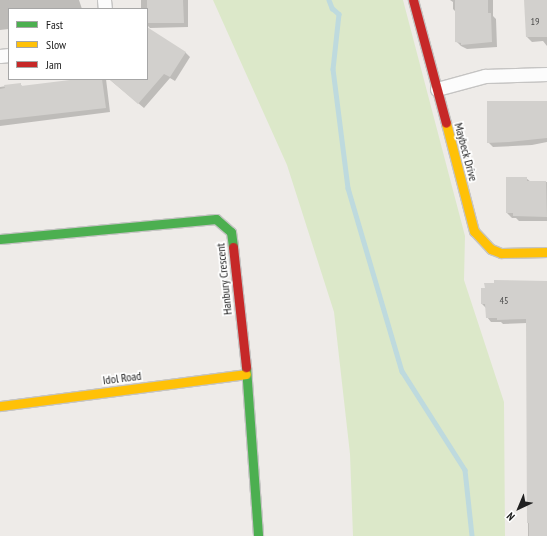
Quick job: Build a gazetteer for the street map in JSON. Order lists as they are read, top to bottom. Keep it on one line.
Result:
{"streets":{"street":["Maybeck Drive","Hanbury Crescent","Idol Road"]},"crossings":[["Hanbury Crescent","Idol Road"]],"house_numbers":["19","45"],"legend":["Fast","Slow","Jam"],"north":"bottom left"}
